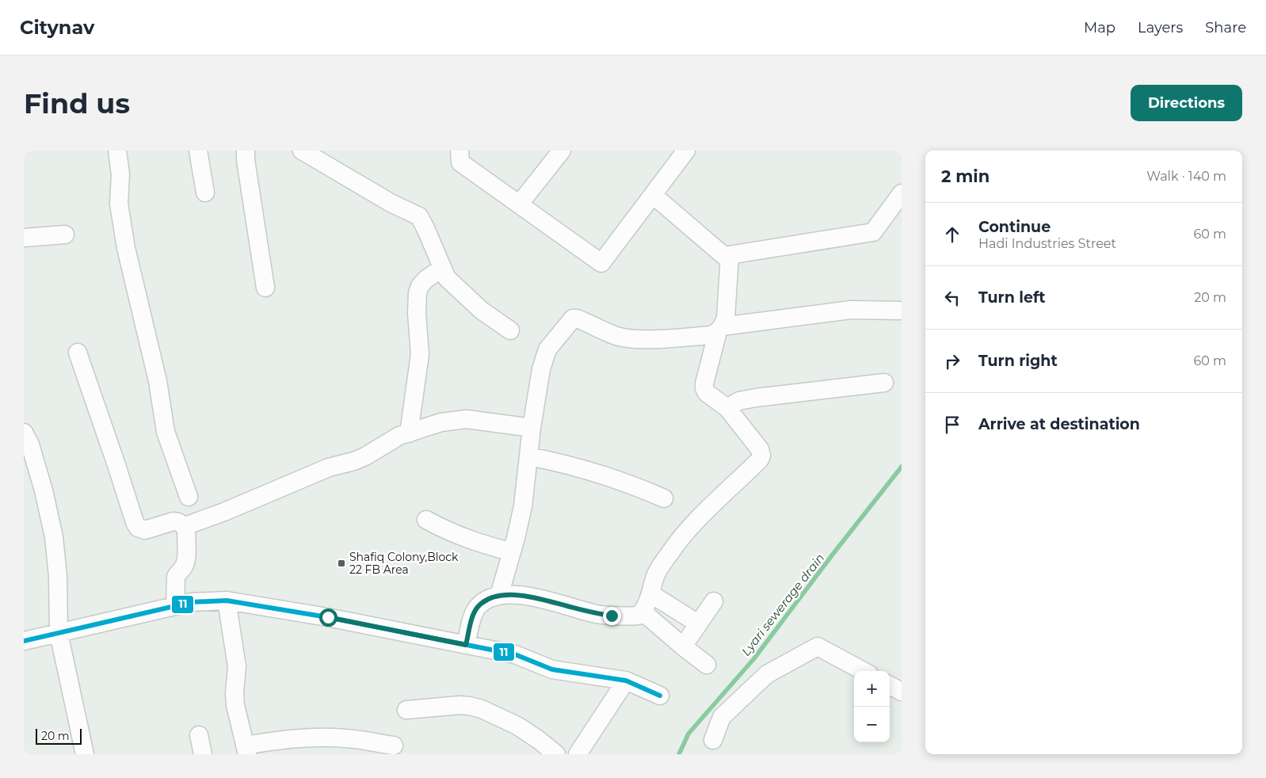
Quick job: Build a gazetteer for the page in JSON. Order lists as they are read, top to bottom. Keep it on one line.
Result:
{"water":["Lyari sewerage drain"],"places":{"transit":["Shafiq Colony,Block 22 FB Area"]},"lines":["transit line 11"],"scale_bar":"20 m","page":{"header":"Citynav","nav":["Map","Layers","Share"],"buttons":"Directions","title":"Find us","heading":["2 min","Walk · 140 m"],"list":[["Continue","Hadi Industries Street","60 m"],["Turn left","20 m"],["Turn right","60 m"],"Arrive at destination"],"map_buttons":["+","−"],"scale":"20 m"}}
